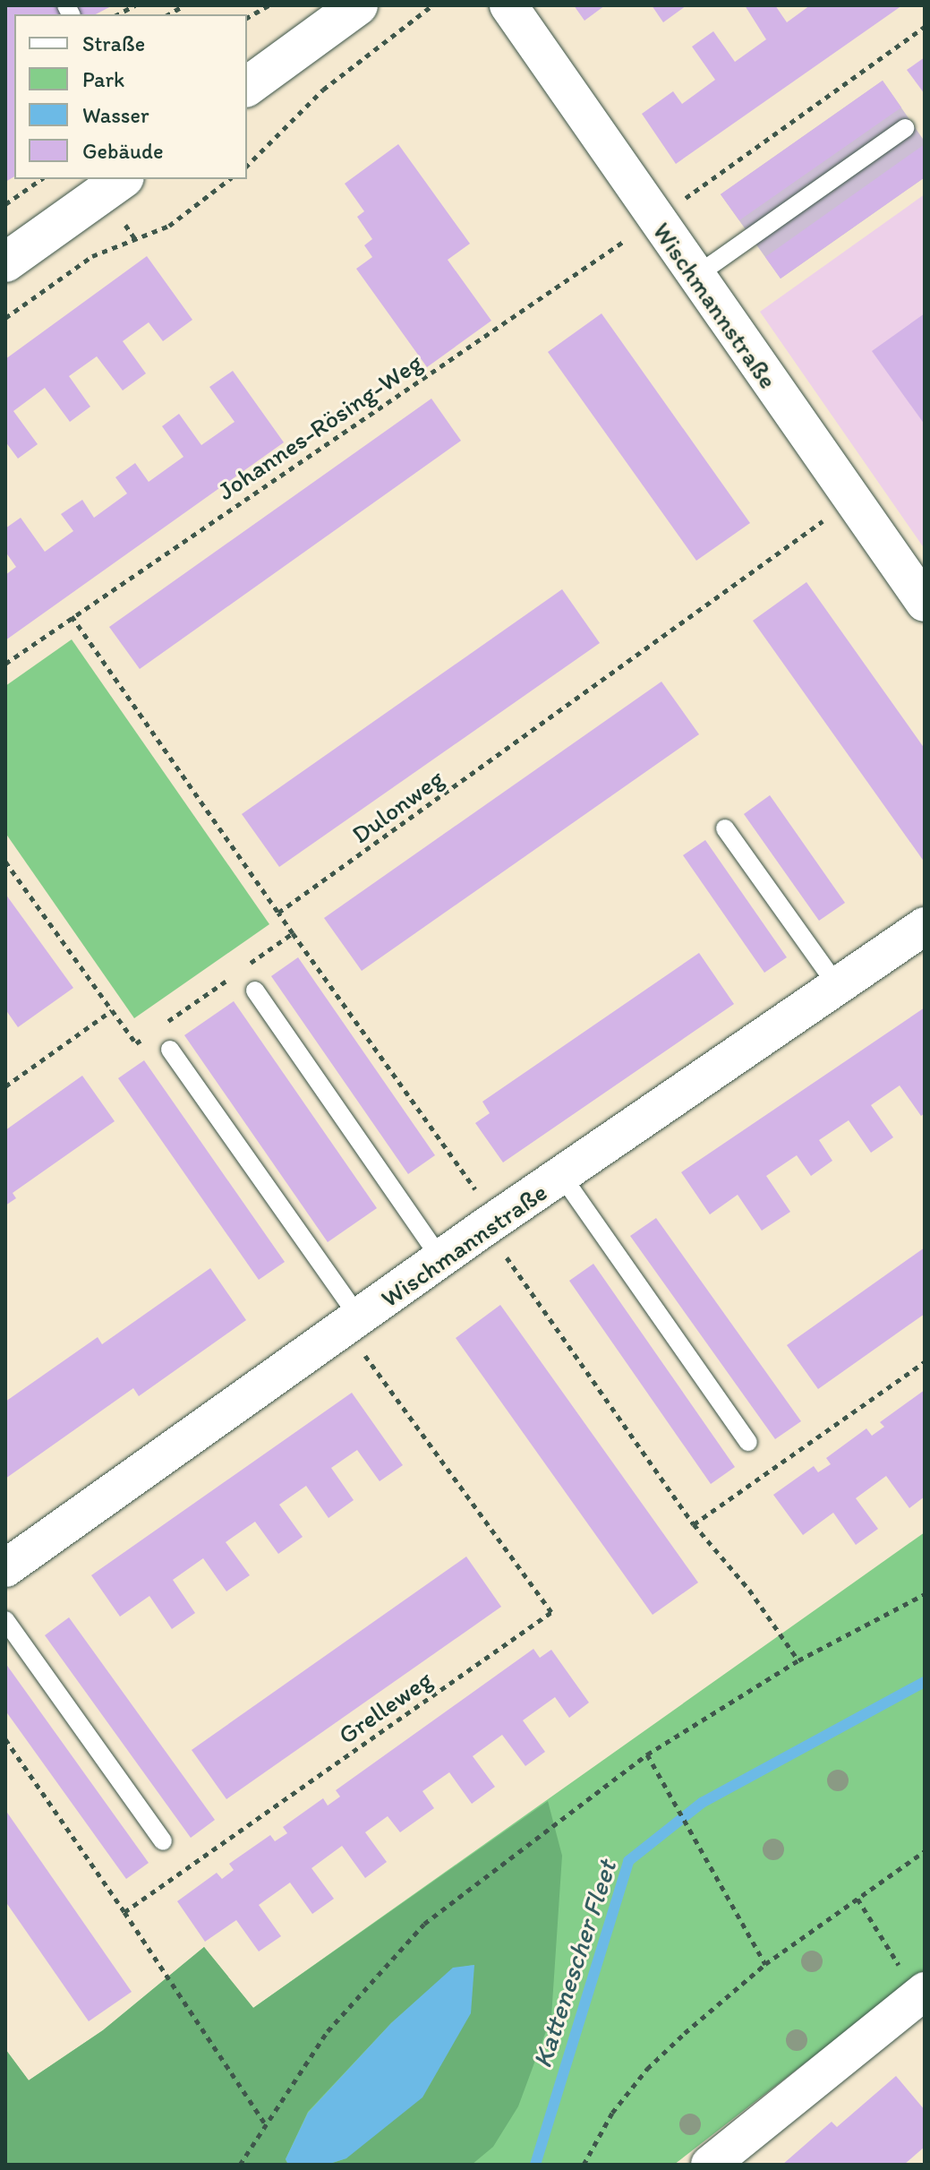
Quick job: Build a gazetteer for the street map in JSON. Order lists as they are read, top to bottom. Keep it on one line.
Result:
{"streets":{"street":["Wischmannstraße"],"path":["Johannes-Rösing-Weg","Dulonweg","Grelleweg"]},"crossings":[["Wischmannstraße","Johannes-Rösing-Weg"],["Wischmannstraße","Dulonweg"],["Wischmannstraße","Grelleweg"]],"water":["Kattenescher Fleet"],"legend":["Straße","Park","Wasser","Gebäude"]}
